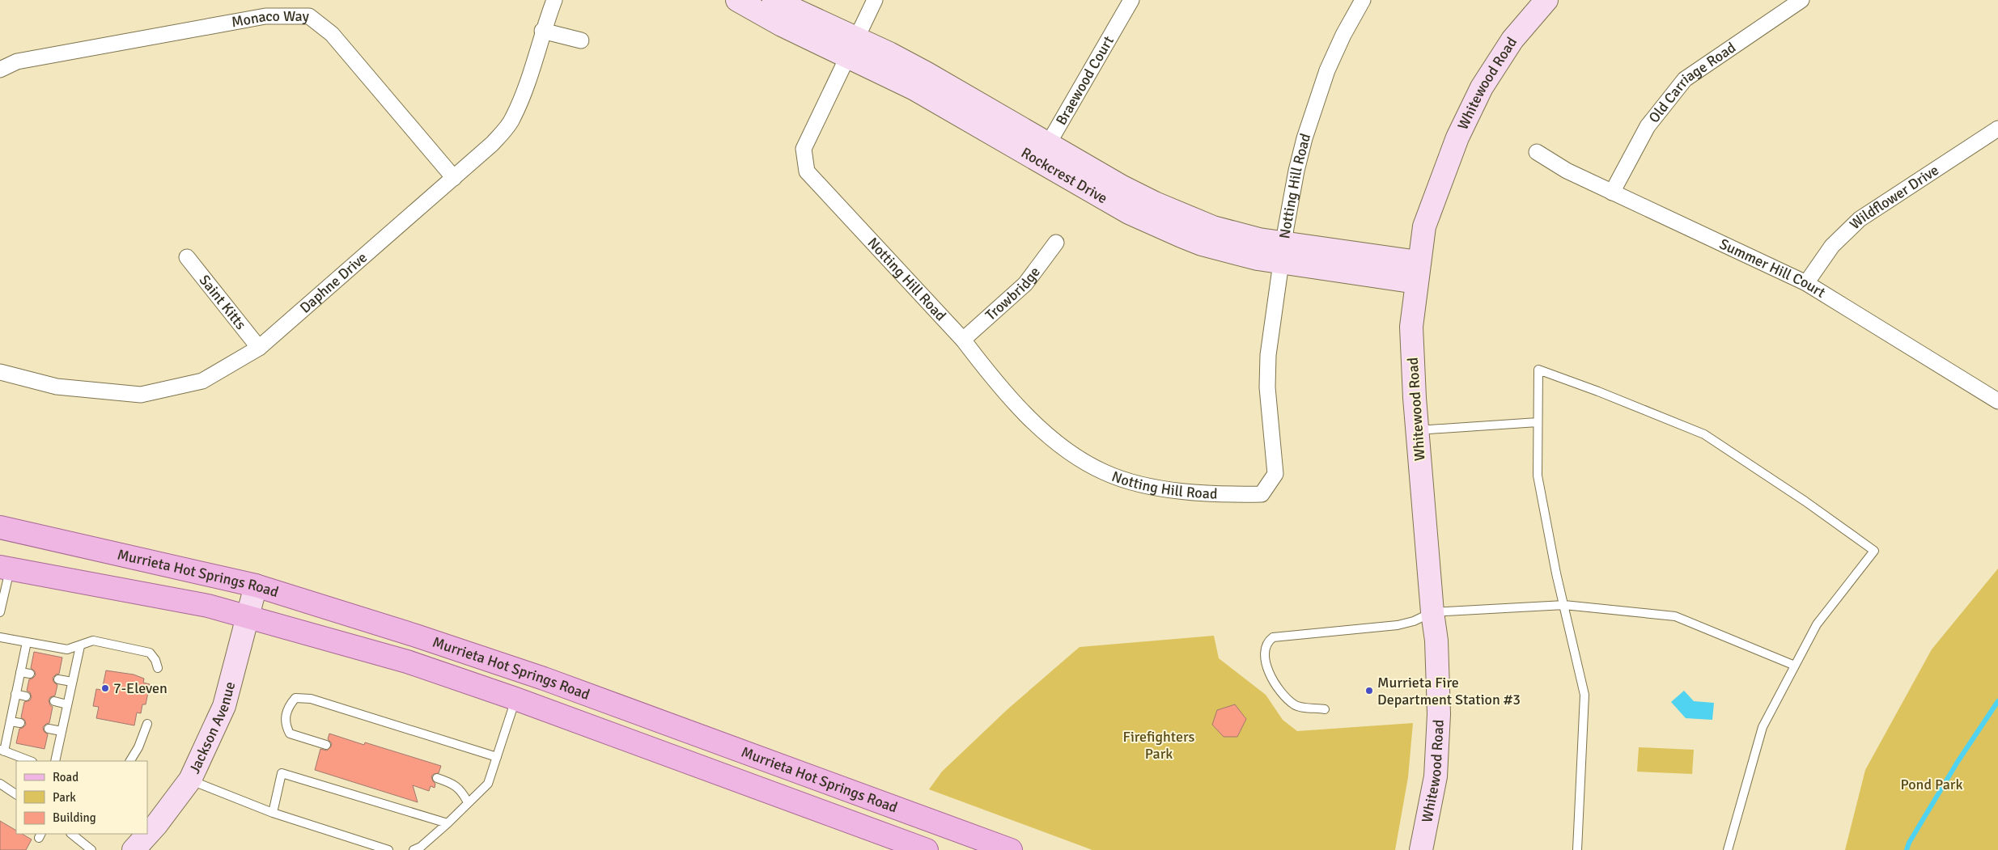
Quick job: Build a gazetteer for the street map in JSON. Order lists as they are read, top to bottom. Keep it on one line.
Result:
{"streets":{"main road":["Whitewood Road","Rockcrest Drive","Murrieta Hot Springs Road","Jackson Avenue"],"street":["Monaco Way","Braewood Court","Old Carriage Road","Notting Hill Road","Wildflower Drive","Summer Hill Court","Daphne Drive","Trowbridge","Saint Kitts"]},"crossings":[["Monaco Way","Daphne Drive"],["Braewood Court","Rockcrest Drive"],["Old Carriage Road","Summer Hill Court"],["Whitewood Road","Rockcrest Drive"],["Rockcrest Drive","Notting Hill Road"],["Notting Hill Road","Trowbridge"],["Wildflower Drive","Summer Hill Court"],["Daphne Drive","Saint Kitts"],["Murrieta Hot Springs Road","Jackson Avenue"]],"parks":["Firefighters Park","Pond Park"],"places":["7-Eleven","Murrieta Fire Department Station #3"],"legend":["Road","Park","Building"]}
